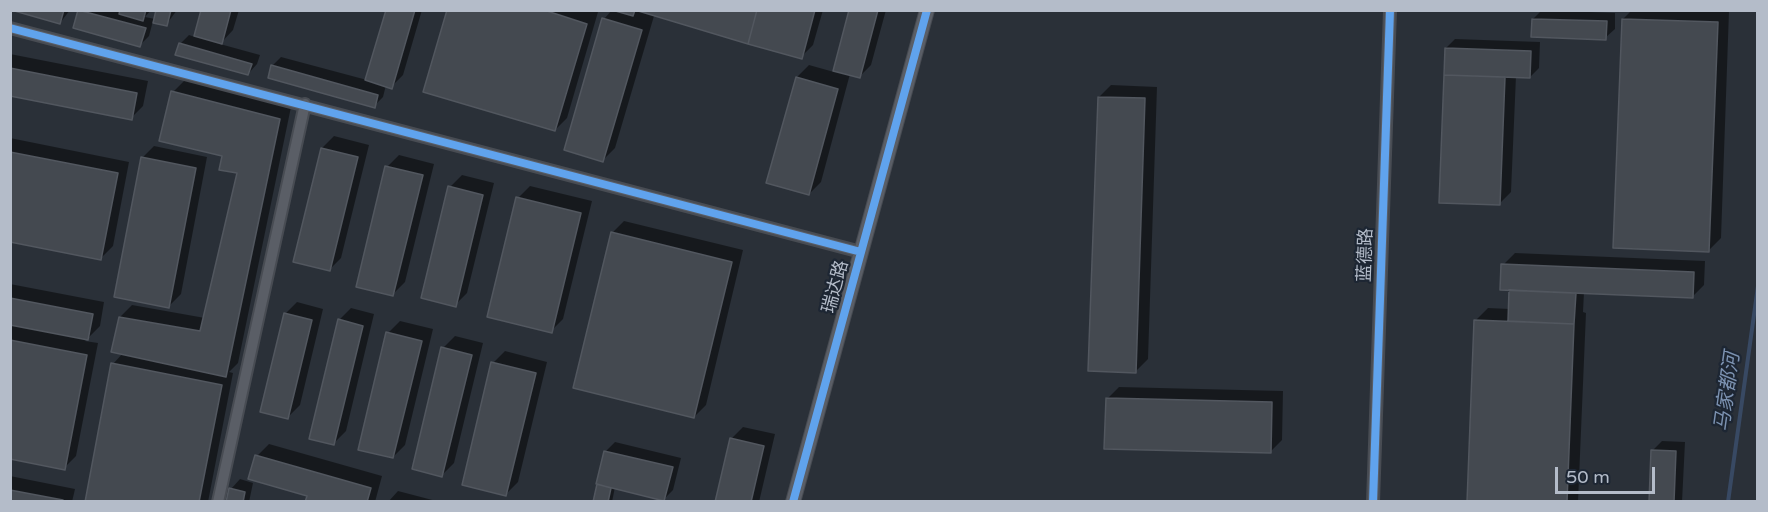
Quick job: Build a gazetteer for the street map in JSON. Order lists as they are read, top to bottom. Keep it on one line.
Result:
{"streets":{"street":["蓝德路","瑞达路"]},"water":["马家都河"],"scale_bar":"50 m"}
